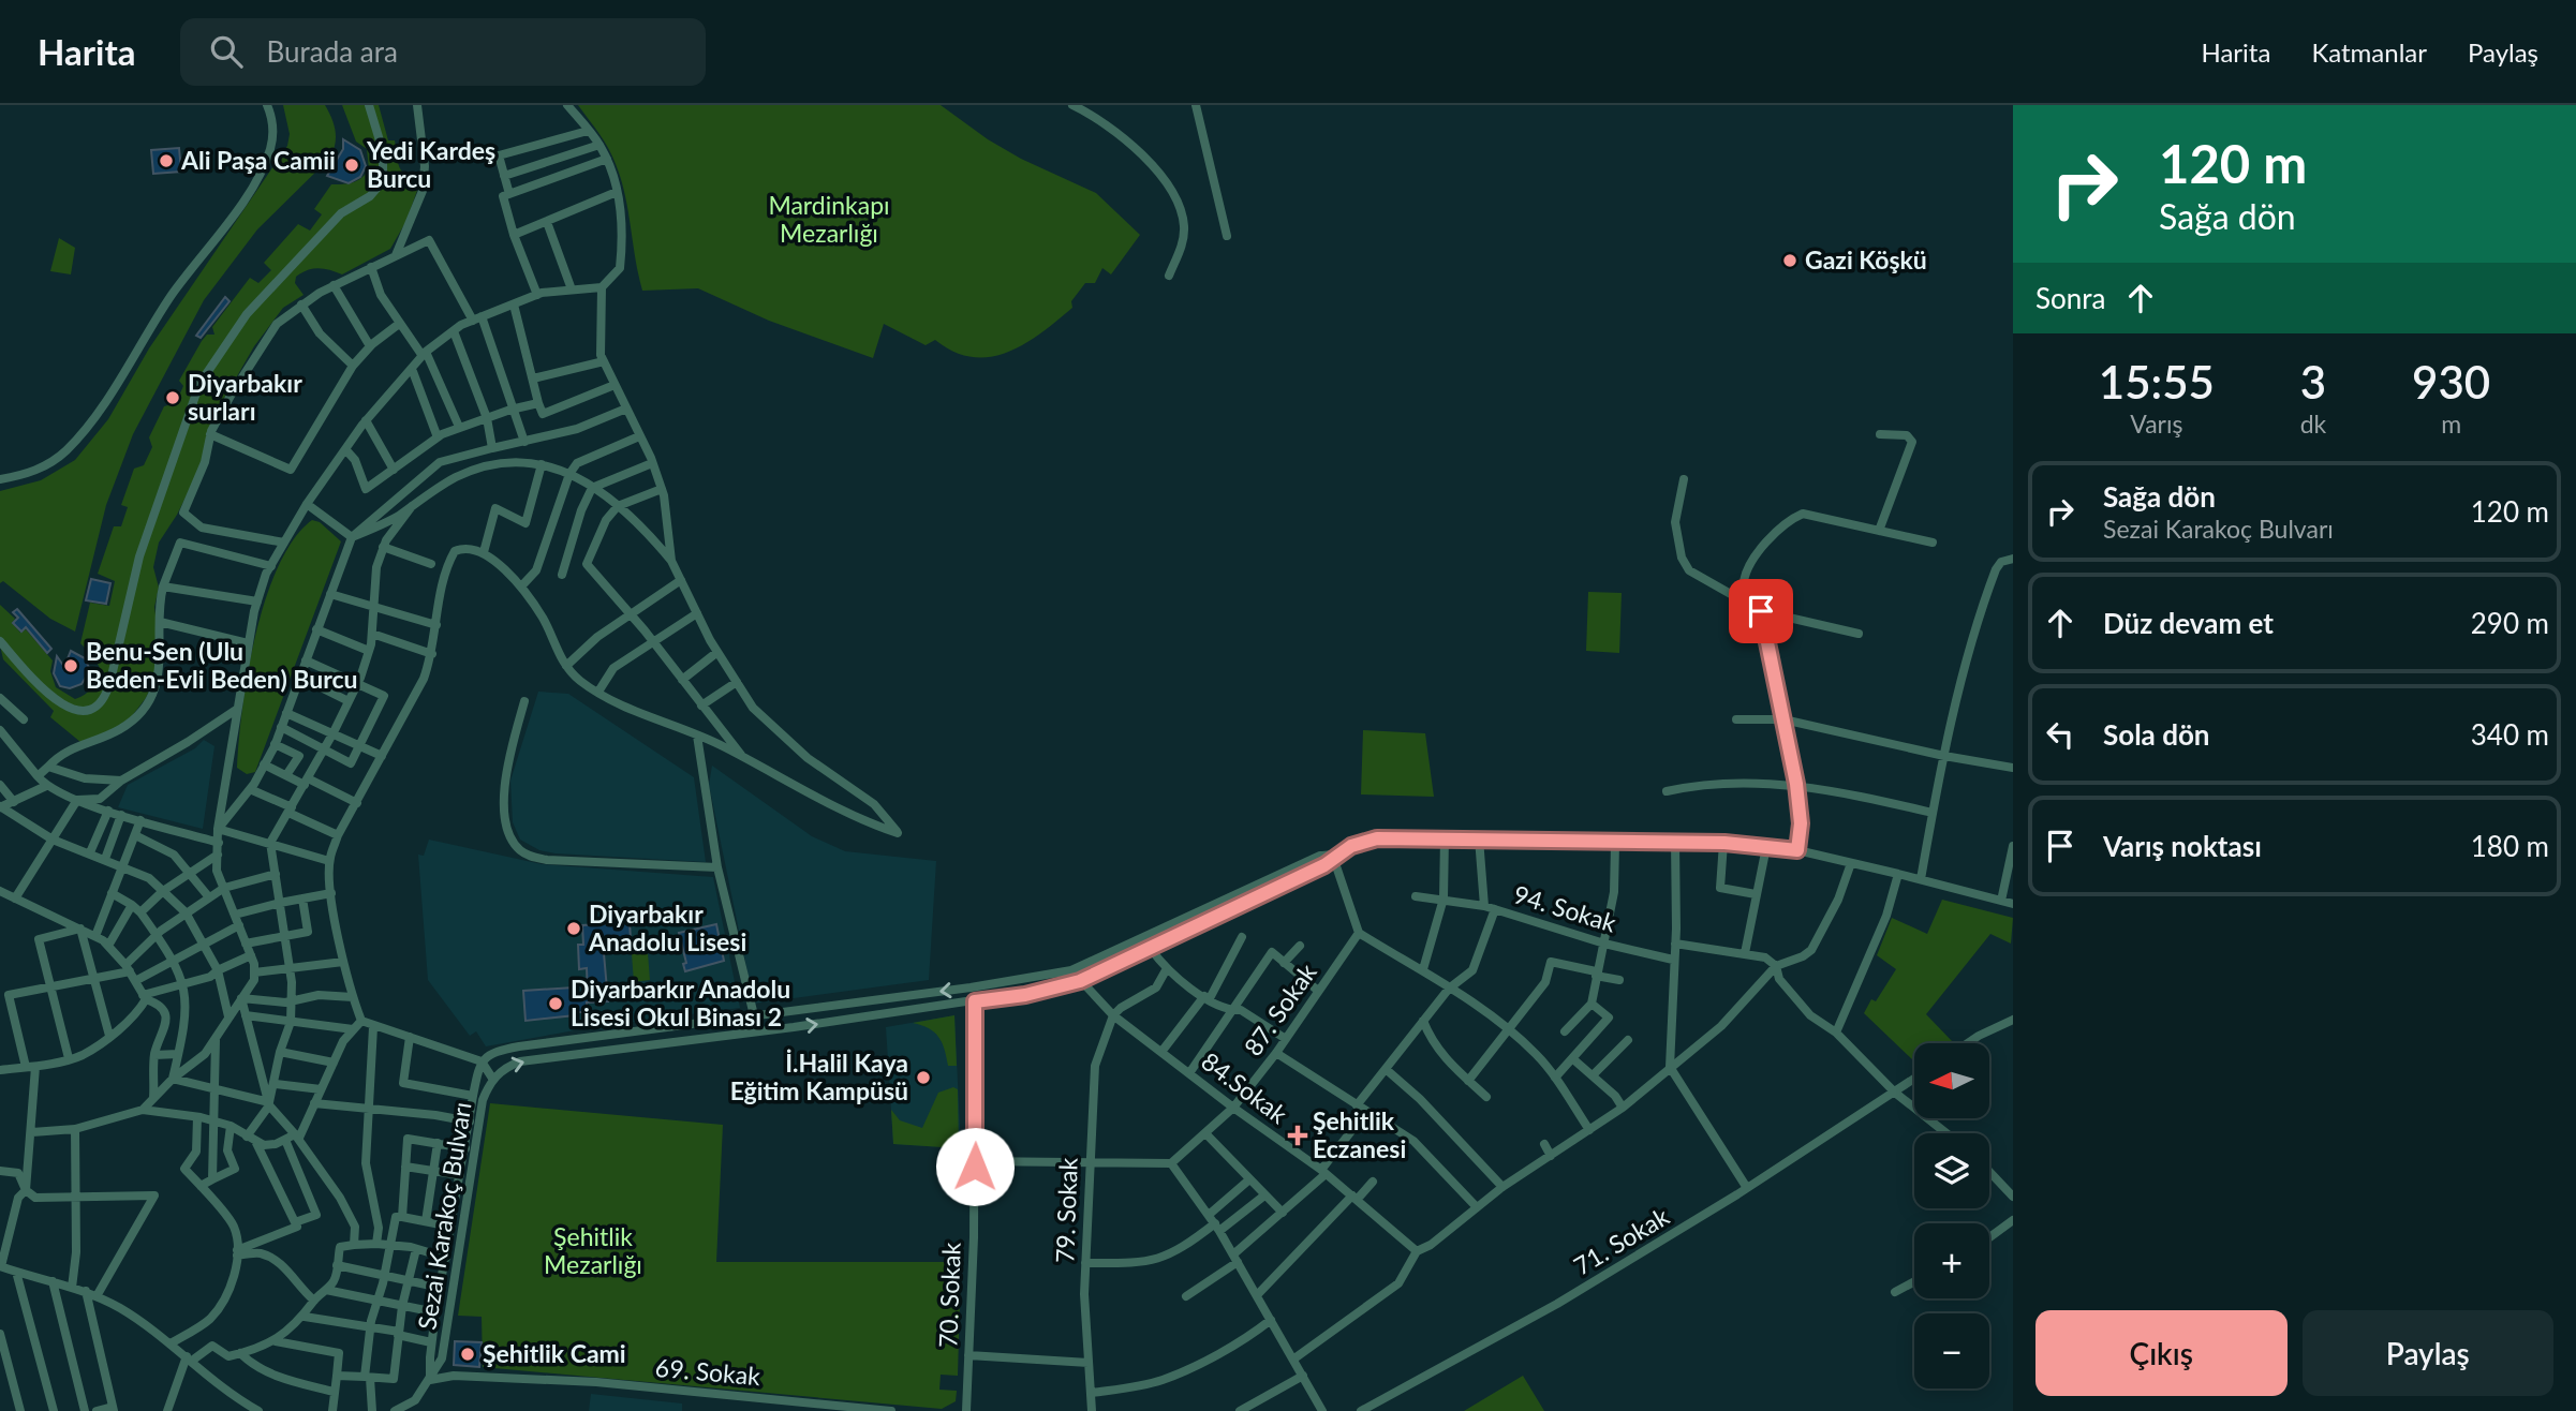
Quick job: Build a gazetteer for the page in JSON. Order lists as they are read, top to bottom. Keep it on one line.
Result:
{"streets":{"street":["94. Sokak","87. Sokak","84.Sokak","79. Sokak","Sezai Karakoç Bulvarı","71. Sokak","70. Sokak","69. Sokak"]},"crossings":[["87. Sokak","84.Sokak"],["84.Sokak","79. Sokak"],["84.Sokak","Sezai Karakoç Bulvarı"],["Sezai Karakoç Bulvarı","70. Sokak"],["Sezai Karakoç Bulvarı","69. Sokak"]],"parks":["Mardinkapı Mezarlığı","Şehitlik Mezarlığı"],"places":{"other":["Ali Paşa Camii","Yedi Kardeş Burcu","Gazi Köşkü","Diyarbakır surları","Benu-Sen (Ulu Beden-Evli Beden) Burcu","Diyarbakır Anadolu Lisesi","Diyarbarkır Anadolu Lisesi Okul Binası 2","İ.Halil Kaya Eğitim Kampüsü","Şehitlik Cami"],"health":["Şehitlik Eczanesi"]},"north":"left","page":{"header":"Harita","search":"Burada ara","nav":["Harita","Katmanlar","Paylaş"],"turn":["120 m","Sağa dön"],"then":"Sonra","eta":["15:55","Varış","3","dk","930","m"],"list":[{"name":"Sağa dön","note":"Sezai Karakoç Bulvarı","value":"120 m"},{"name":"Düz devam et","value":"290 m"},{"name":"Sola dön","value":"340 m"},{"name":"Varış noktası","value":"180 m"}],"map_buttons":["+","−"],"buttons":["Çıkış","Paylaş"]}}
